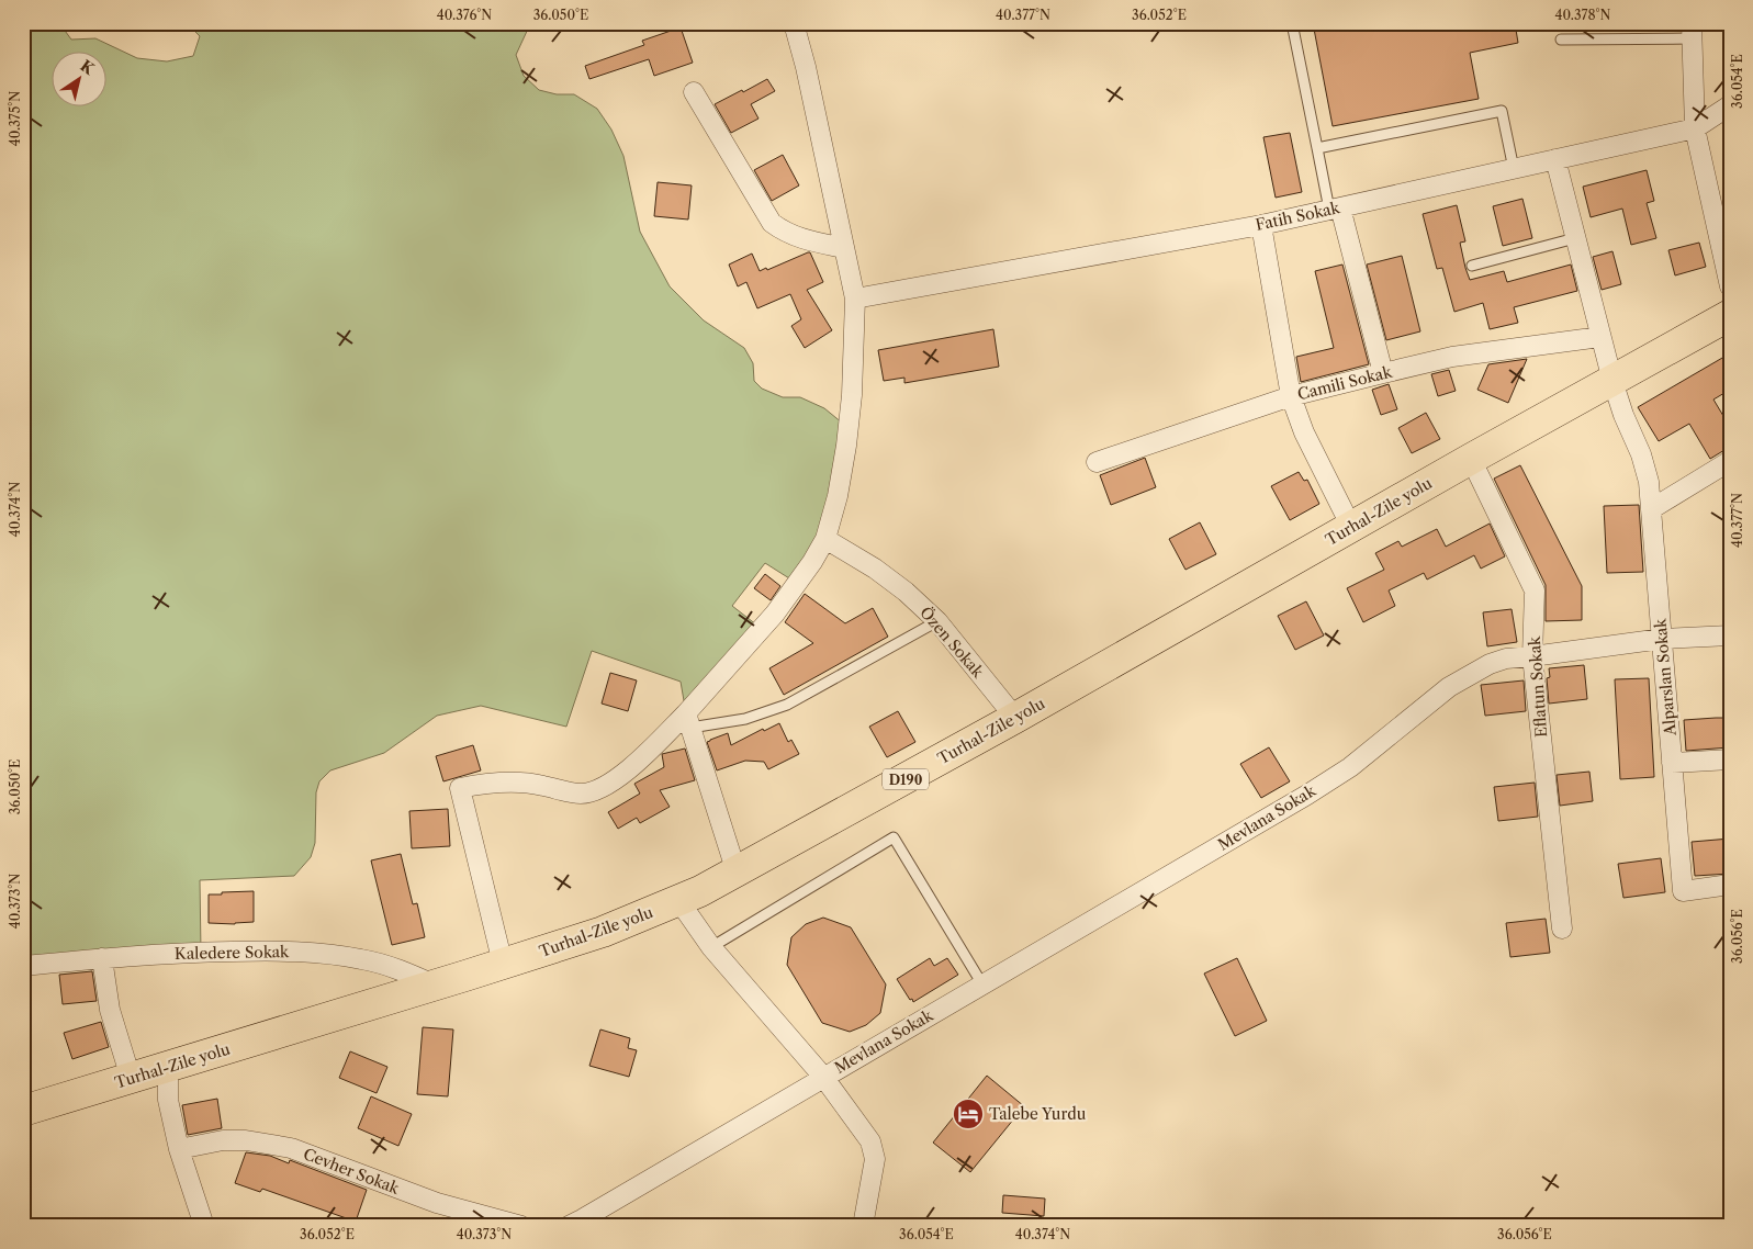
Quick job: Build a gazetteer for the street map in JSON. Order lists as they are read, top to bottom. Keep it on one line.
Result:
{"streets":{"main road":["Turhal-Zile yolu","D190"],"street":["Fatih Sokak","Camili Sokak","Özen Sokak","Alparslan Sokak","Eflatun Sokak","Mevlana Sokak","Kaledere Sokak","Cevher Sokak"]},"crossings":[["Fatih Sokak","Alparslan Sokak"],["Camili Sokak","Alparslan Sokak"],["Turhal-Zile yolu","Özen Sokak"],["Turhal-Zile yolu","Alparslan Sokak"],["Turhal-Zile yolu","Eflatun Sokak"],["Turhal-Zile yolu","Kaledere Sokak"],["Alparslan Sokak","Mevlana Sokak"],["Eflatun Sokak","Mevlana Sokak"]],"places":{"hotel":["Talebe Yurdu"]},"north":"top right","coordinates":["40.376°N","36.050°E","40.377°N","36.052°E","40.378°N","36.054°E","40.375°N","40.374°N","40.373°N","36.056°E"]}
